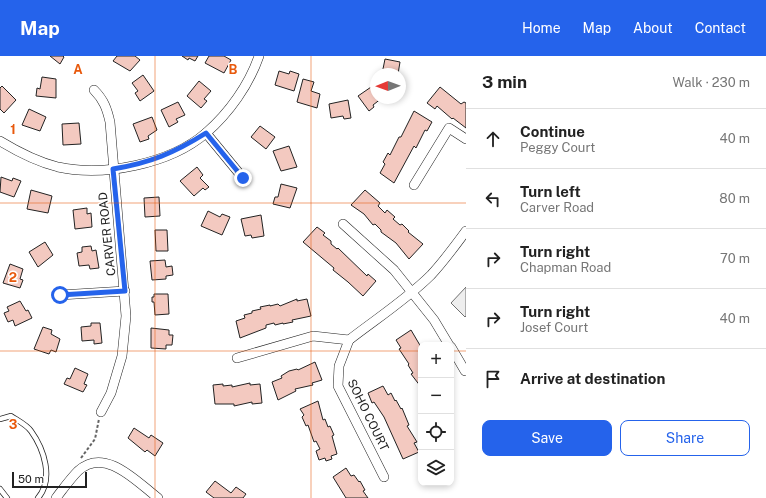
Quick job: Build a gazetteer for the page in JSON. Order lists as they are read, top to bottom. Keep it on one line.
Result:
{"streets":{"street":["CARVER ROAD","SOHO COURT"]},"scale_bar":"50 m","north":"left","page":{"header":"Map","nav":["Home","Map","About","Contact"],"heading":["3 min","Walk · 230 m"],"list":[["Continue","Peggy Court","40 m"],["Turn left","Carver Road","80 m"],["Turn right","Chapman Road","70 m"],["Turn right","Josef Court","40 m"],"Arrive at destination"],"map_buttons":["+","−"],"buttons":["Save","Share"],"scale":"50 m"},"grid":{"columns":["A","B"],"rows":["1","2","3"]}}
